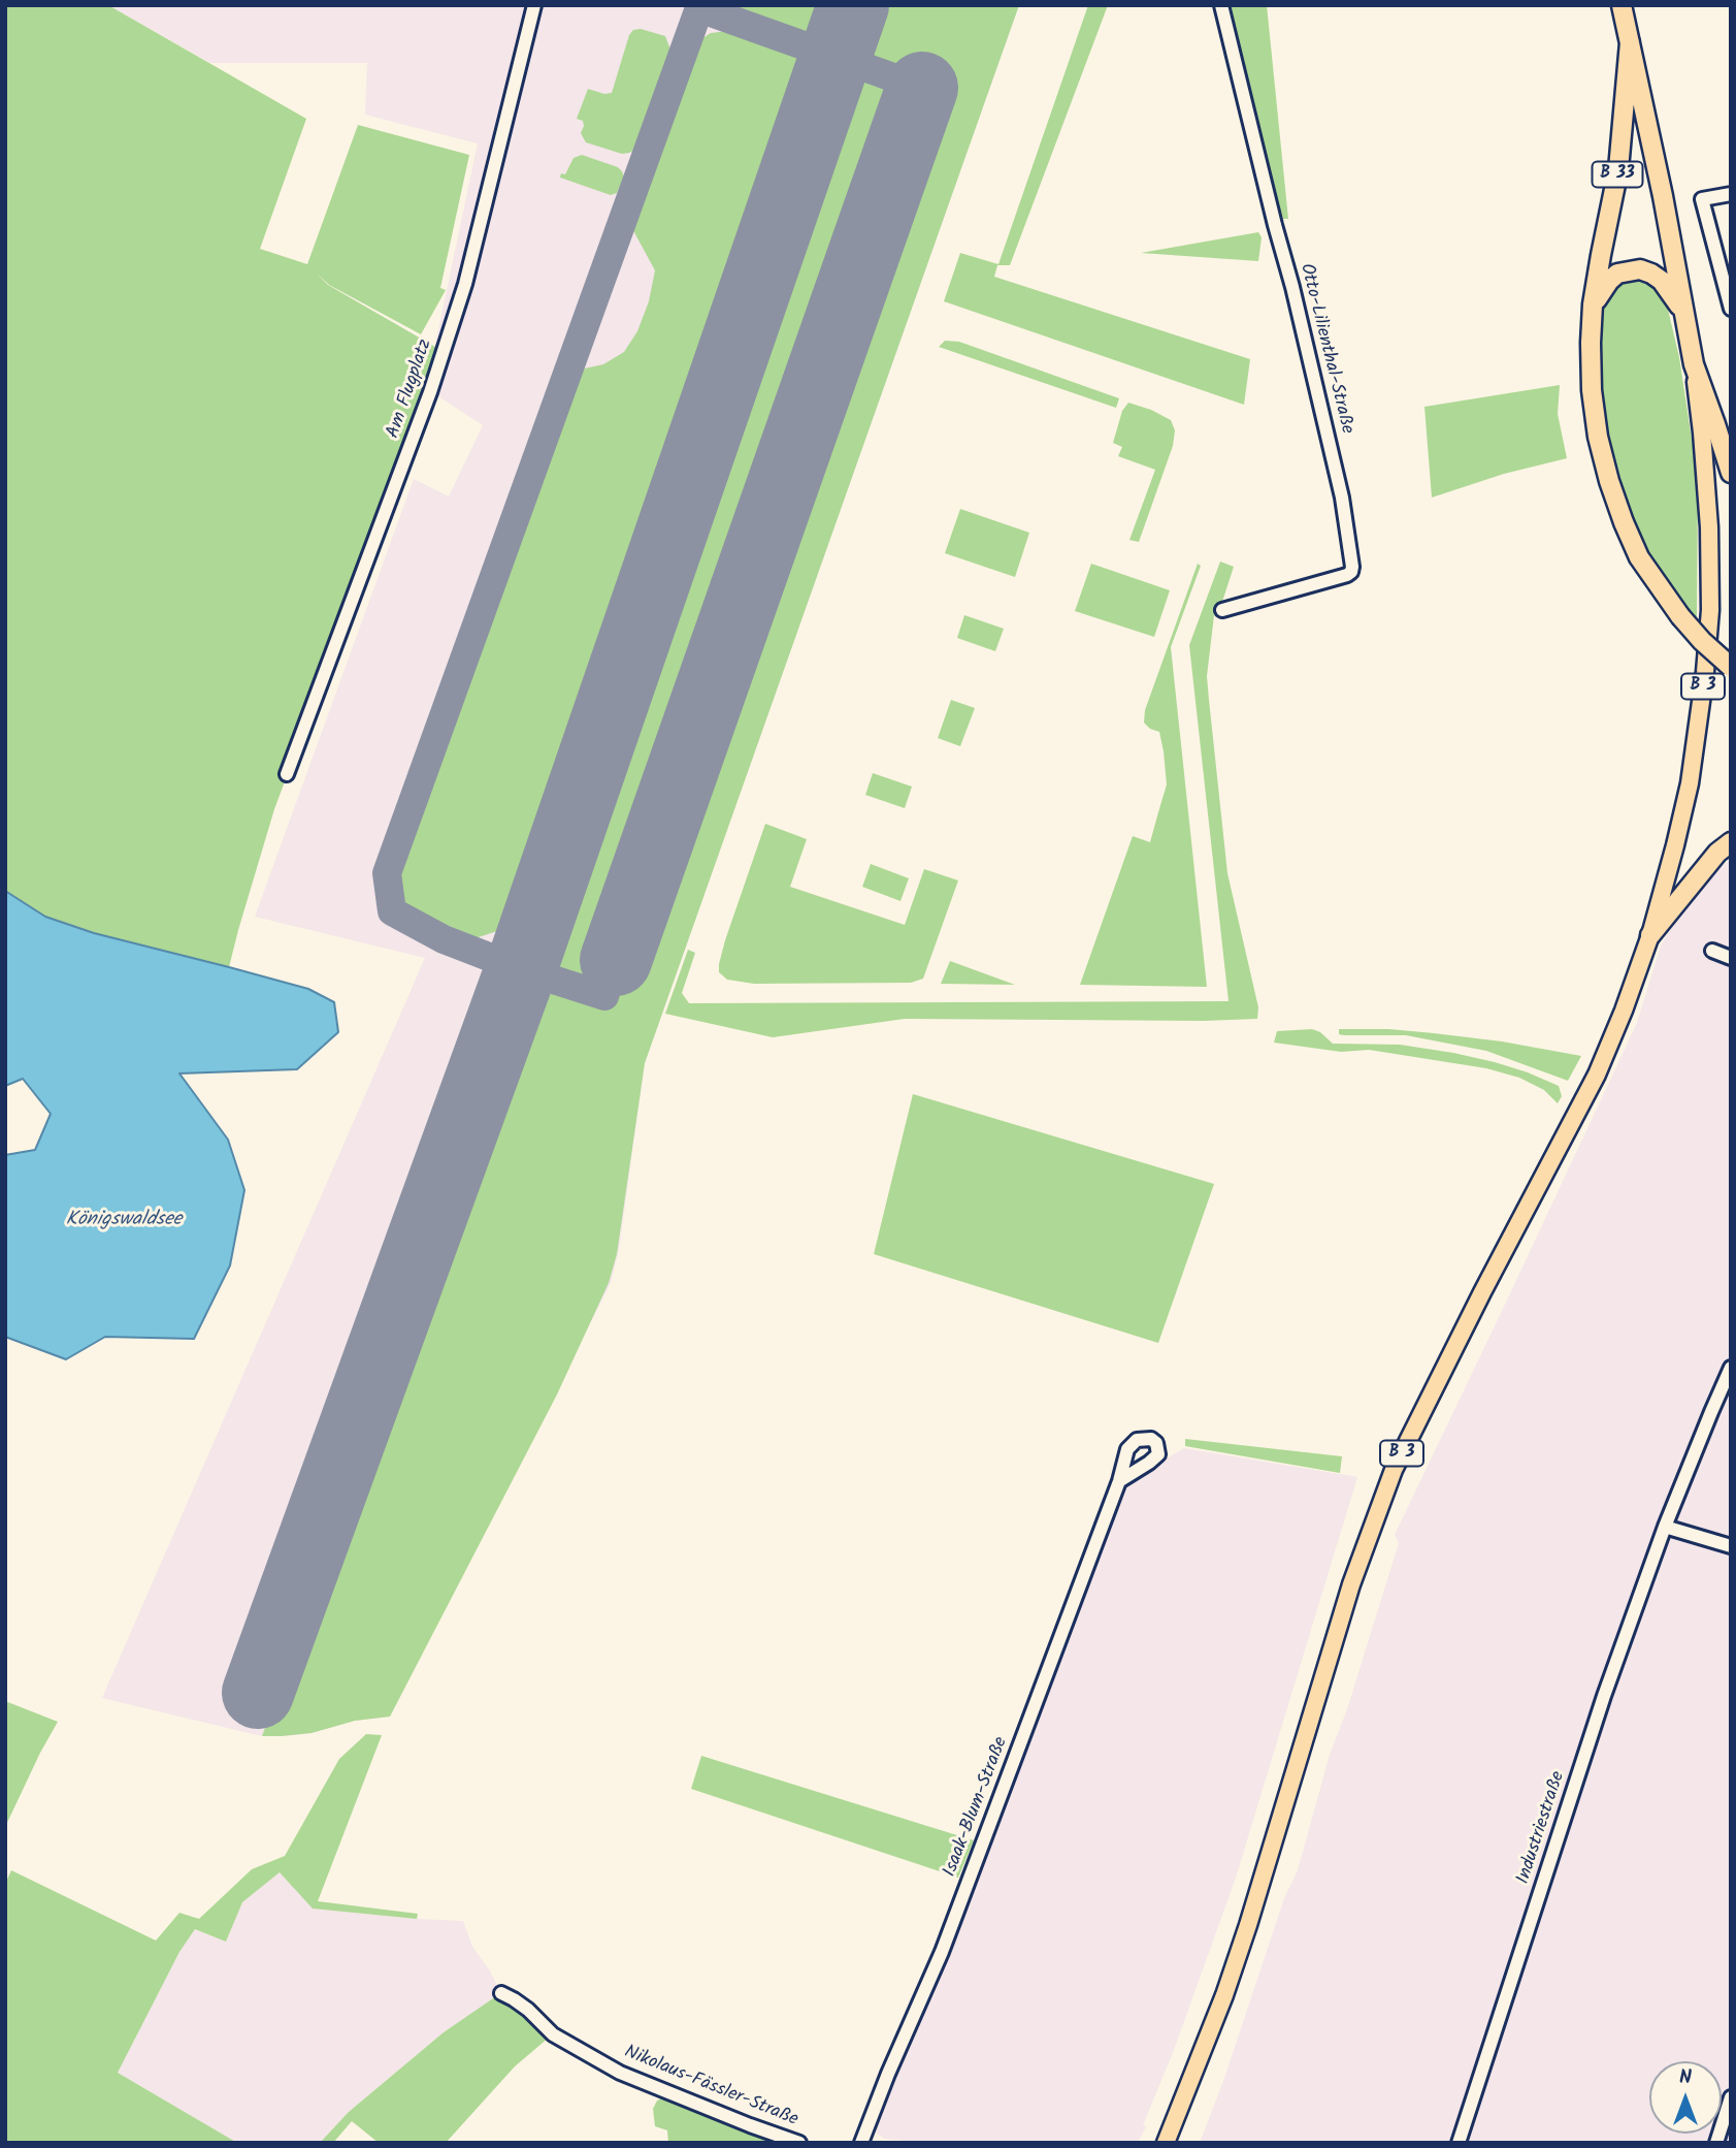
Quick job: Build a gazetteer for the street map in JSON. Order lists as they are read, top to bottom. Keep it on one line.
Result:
{"streets":{"highway":["B 33","B 3"],"street":["Otto-Lilienthal-Straße","Am Flugplatz","Isaak-Blum-Straße","Industriestraße","Nikolaus-Fässler-Straße"]},"crossings":[["B 33","B 3"]],"water":["Königswaldsee"],"north":"top"}
